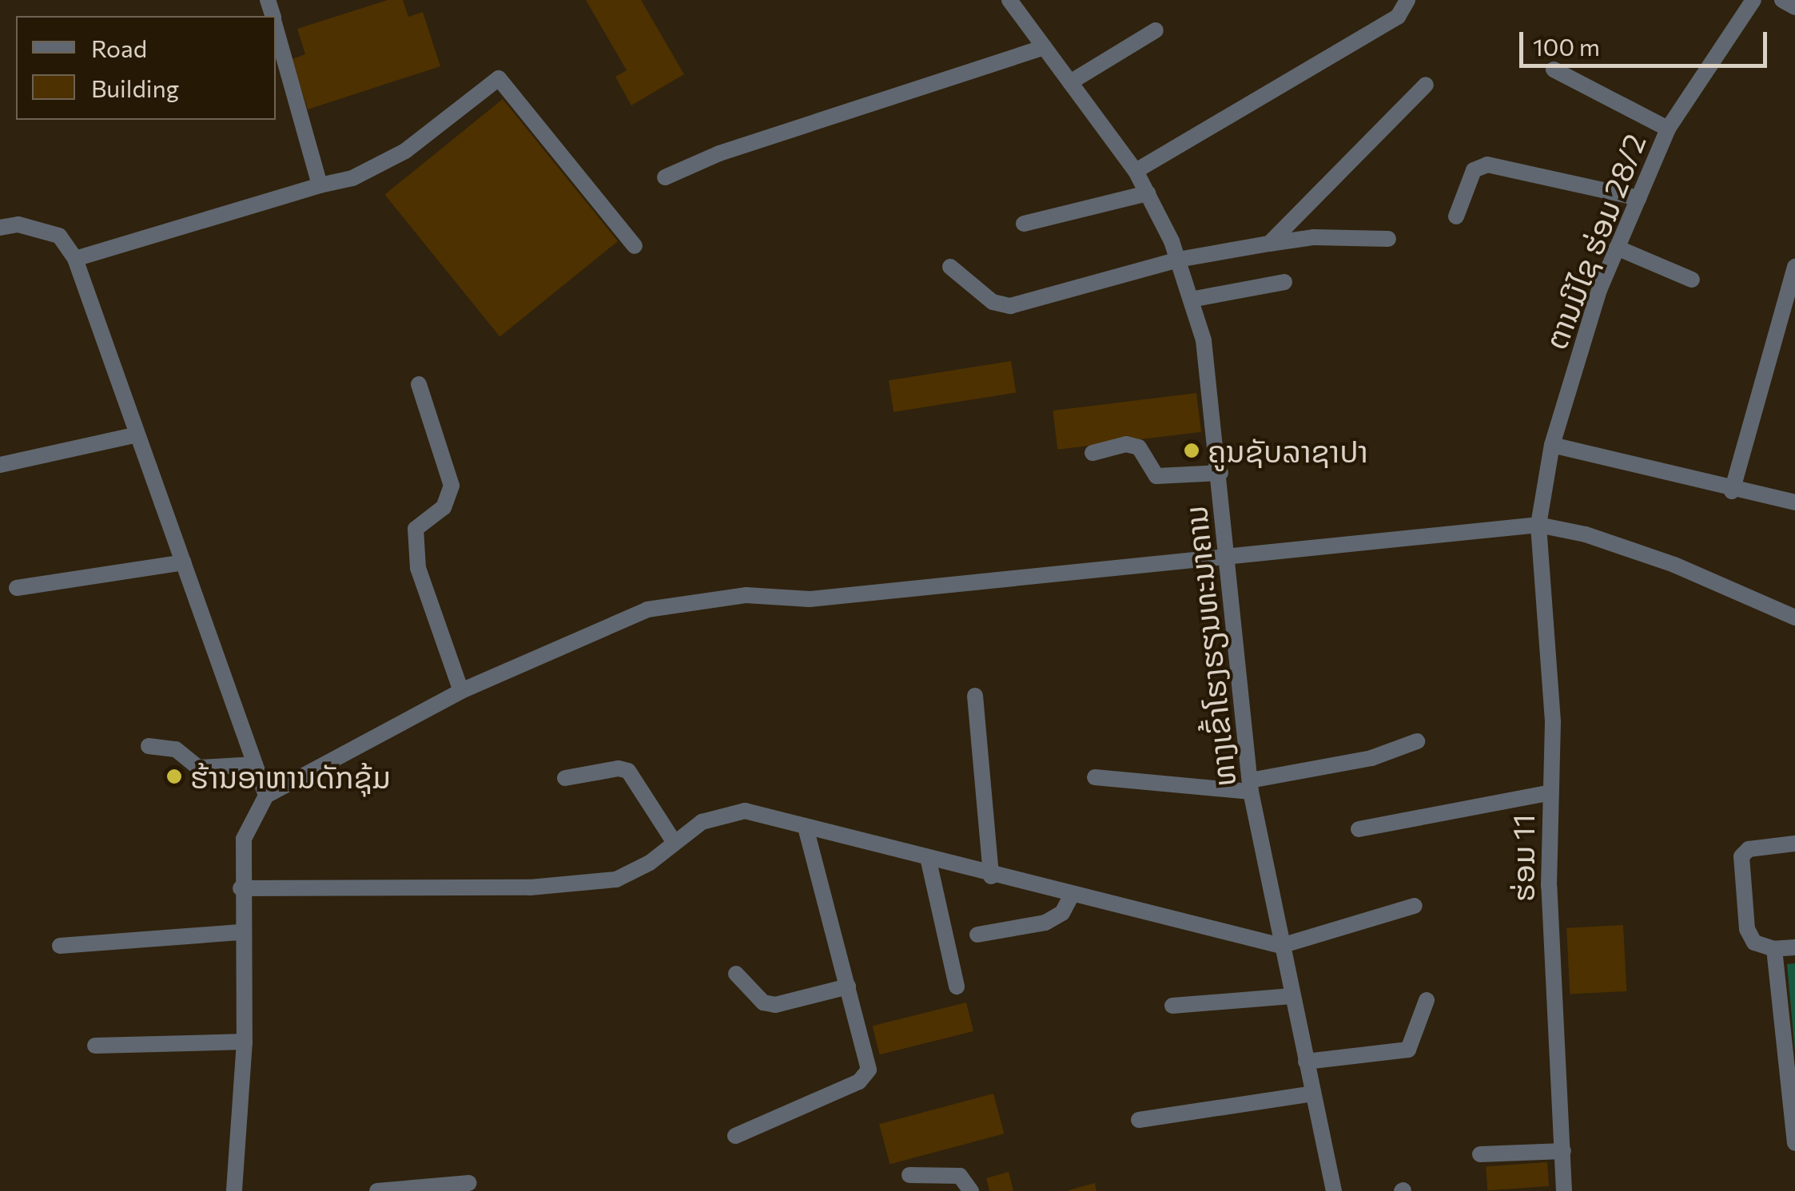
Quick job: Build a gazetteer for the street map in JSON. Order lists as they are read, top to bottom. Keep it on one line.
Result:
{"streets":{"street":["ຕານມີໄຊ ຮ່ອມ 28/2","ທາງເຂົ້າໂຮງຮຽນທະນາຄານ","ຮ່ອມ 11"]},"crossings":[["ຕານມີໄຊ ຮ່ອມ 28/2","ຮ່ອມ 11"]],"places":["ຄູນຊັບລາຊາປາ","ຮ້ານອາຫານດັກຊຸ້ມ"],"legend":["Road","Building"],"scale_bar":"100 m"}
